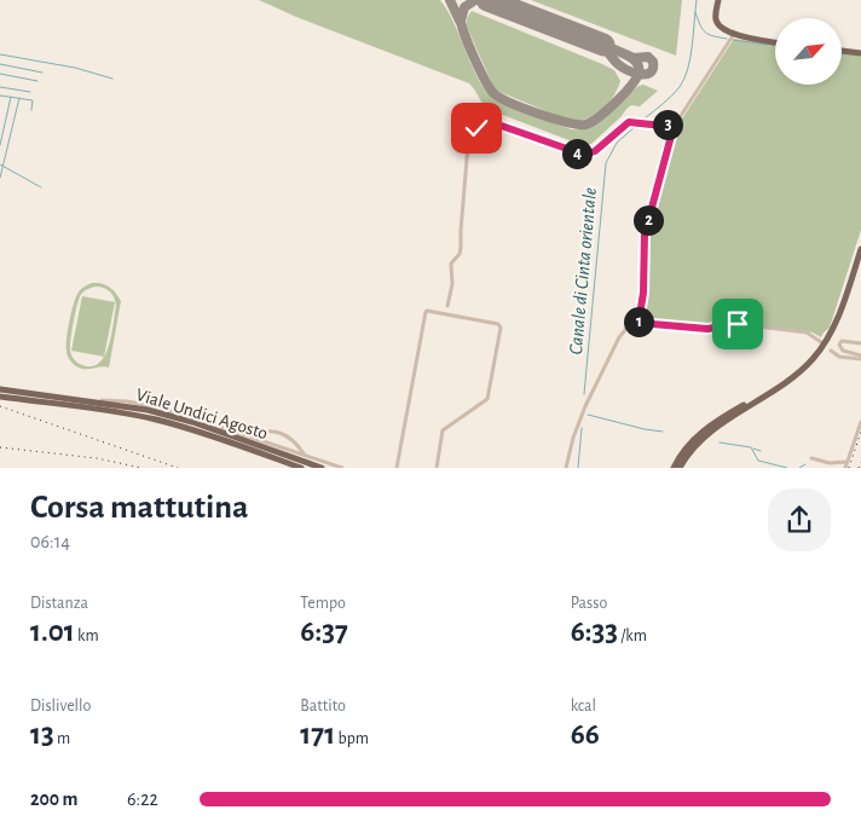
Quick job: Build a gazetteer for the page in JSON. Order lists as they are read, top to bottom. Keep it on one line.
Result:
{"streets":{"main road":["Viale Undici Agosto"]},"water":["Canale di Cinta orientale"],"north":"top right","page":{"pins":["3","4","2","1"],"heading":["Corsa mattutina","06:14"],"stats":[["Distanza","1.01 km"],["Tempo","6:37"],["Passo","6:33 /km"],["Dislivello","13 m"],["Battito","171 bpm"],["kcal","66"]],"list":[{"name":"200 m","note":"6:22"}]}}
